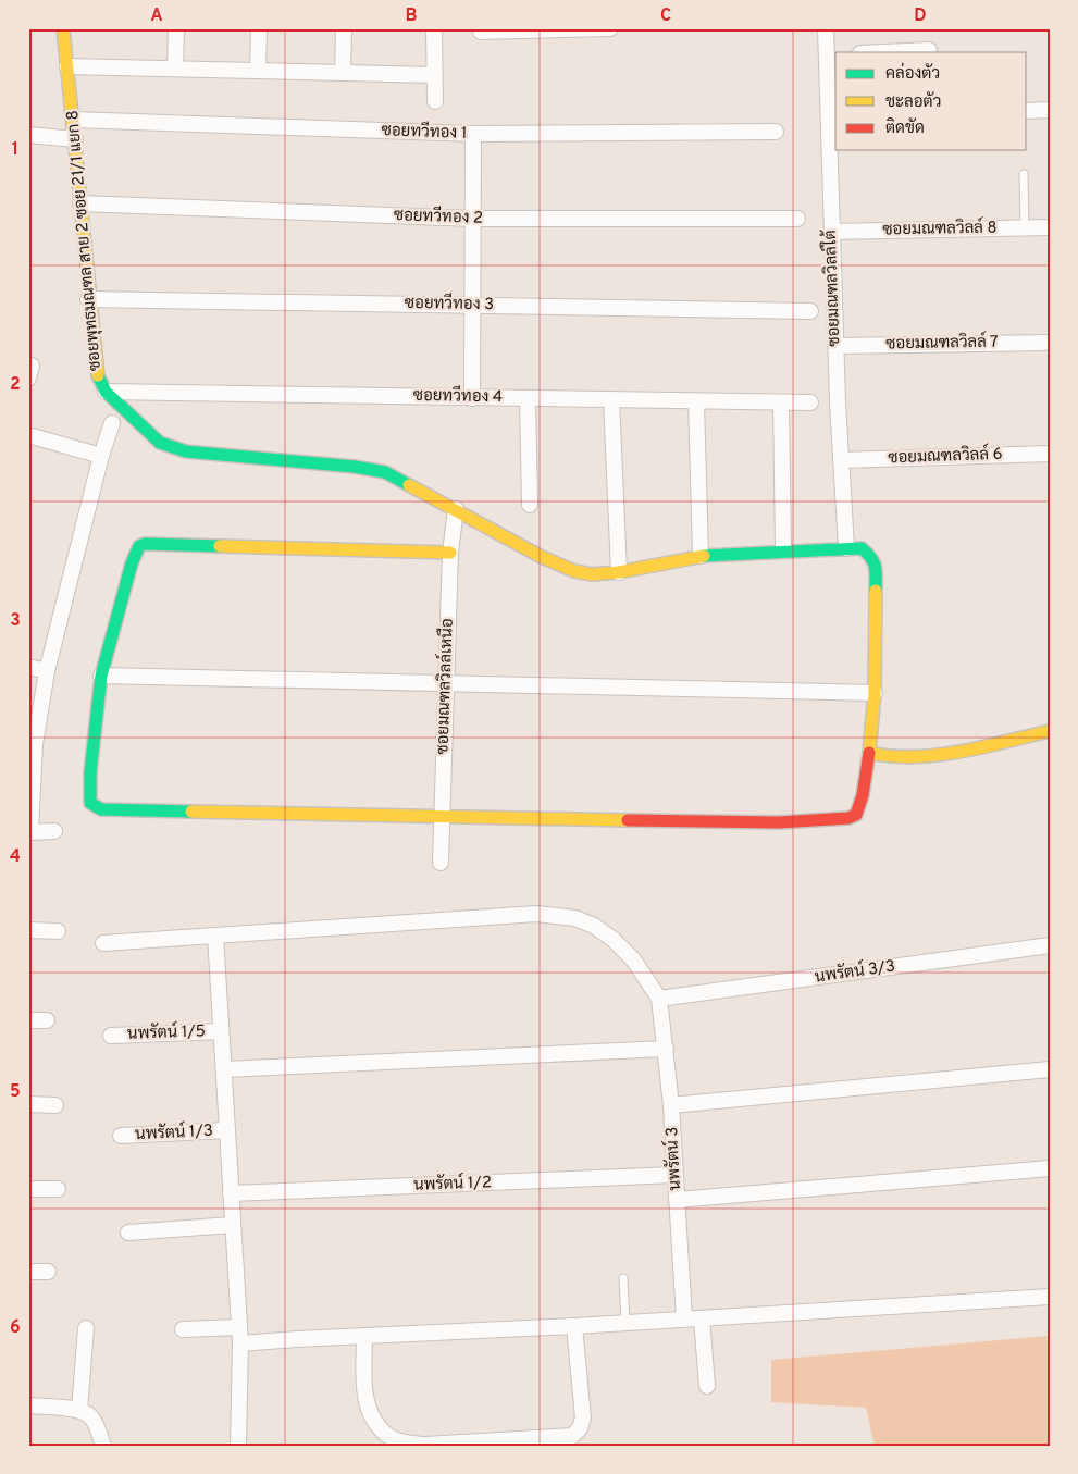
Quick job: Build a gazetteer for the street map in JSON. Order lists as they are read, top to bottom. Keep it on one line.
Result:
{"streets":{"street":["ซอยทวีทอง 1","ซอยทวีทอง 2","ซอยมณฑลวิลล์ 8","ซอยพุทธมณฑล สาย 2 ซอย 21/1 แยก 8","ซอยมณฑลวิลล์ใต้","ซอยทวีทอง 3","ซอยมณฑลวิลล์ 7","ซอยทวีทอง 4","ซอยมณฑลวิลล์ 6","ซอยมณฑลวิลล์เหนือ","นพรัตน์ 3/3","นพรัตน์ 1/5","นพรัตน์ 1/3","นพรัตน์ 3","นพรัตน์ 1/2"]},"crossings":[["ซอยทวีทอง 1","ซอยพุทธมณฑล สาย 2 ซอย 21/1 แยก 8"],["ซอยทวีทอง 2","ซอยพุทธมณฑล สาย 2 ซอย 21/1 แยก 8"],["ซอยมณฑลวิลล์ 8","ซอยมณฑลวิลล์ใต้"],["ซอยพุทธมณฑล สาย 2 ซอย 21/1 แยก 8","ซอยมณฑลวิลล์ใต้"],["ซอยพุทธมณฑล สาย 2 ซอย 21/1 แยก 8","ซอยทวีทอง 3"],["ซอยพุทธมณฑล สาย 2 ซอย 21/1 แยก 8","ซอยทวีทอง 4"],["ซอยพุทธมณฑล สาย 2 ซอย 21/1 แยก 8","ซอยมณฑลวิลล์เหนือ"],["ซอยมณฑลวิลล์ใต้","ซอยมณฑลวิลล์ 7"],["ซอยมณฑลวิลล์ใต้","ซอยมณฑลวิลล์ 6"],["นพรัตน์ 3/3","นพรัตน์ 3"],["นพรัตน์ 3","นพรัตน์ 1/2"]],"legend":["คล่องตัว","ชะลอตัว","ติดขัด"],"grid":{"columns":["A","B","C","D"],"rows":["1","2","3","4","5","6"]}}
